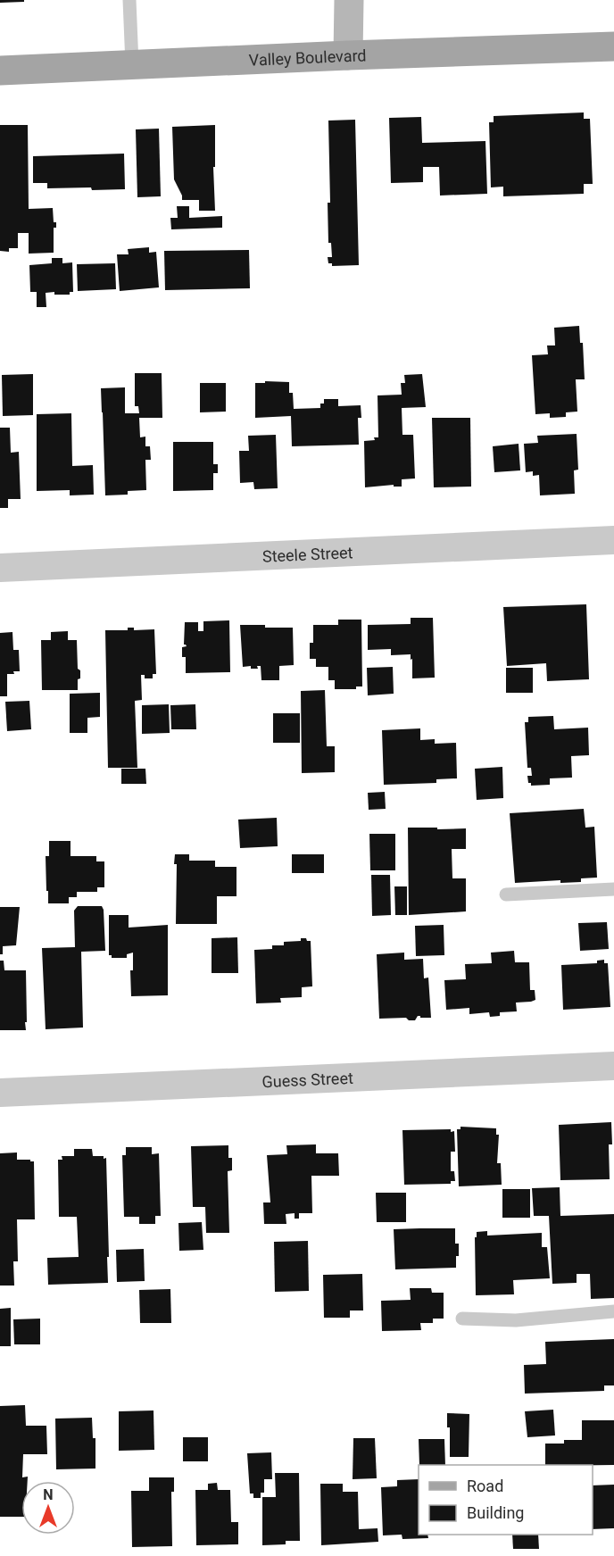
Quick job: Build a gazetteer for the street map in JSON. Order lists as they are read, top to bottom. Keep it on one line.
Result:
{"streets":{"main road":["Valley Boulevard"],"street":["Steele Street","Guess Street"]},"legend":["Road","Building"],"north":"top"}
